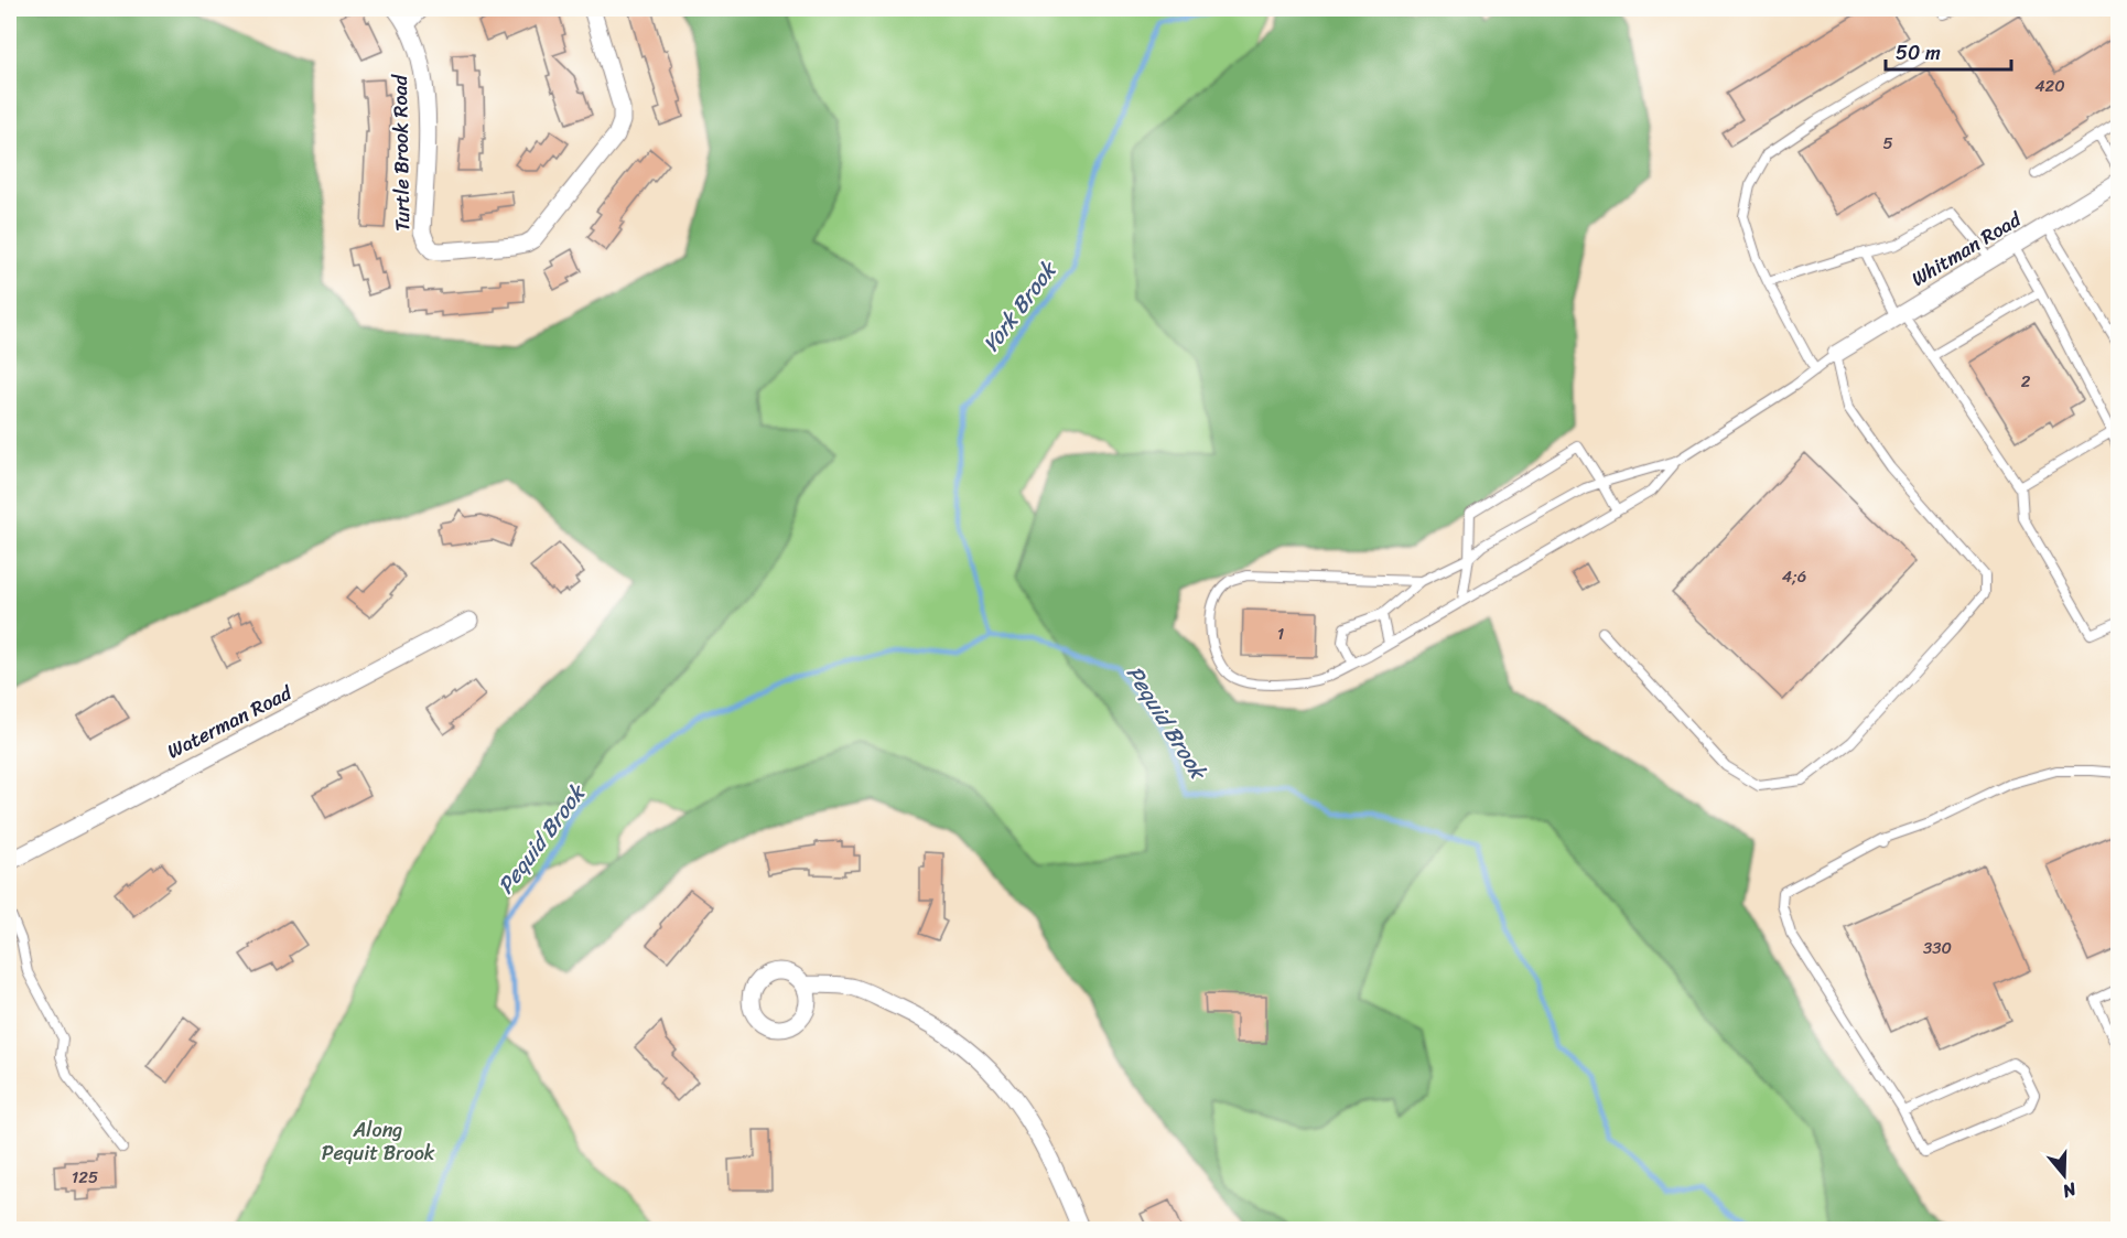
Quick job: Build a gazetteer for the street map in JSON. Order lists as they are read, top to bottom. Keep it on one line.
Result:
{"streets":{"street":["Turtle Brook Road","Whitman Road","Waterman Road"]},"water":["York Brook","Pequid Brook"],"parks":["Along Pequit Brook"],"house_numbers":["420","5","2","4;6","1","330","125"],"scale_bar":"50 m","north":"bottom"}
